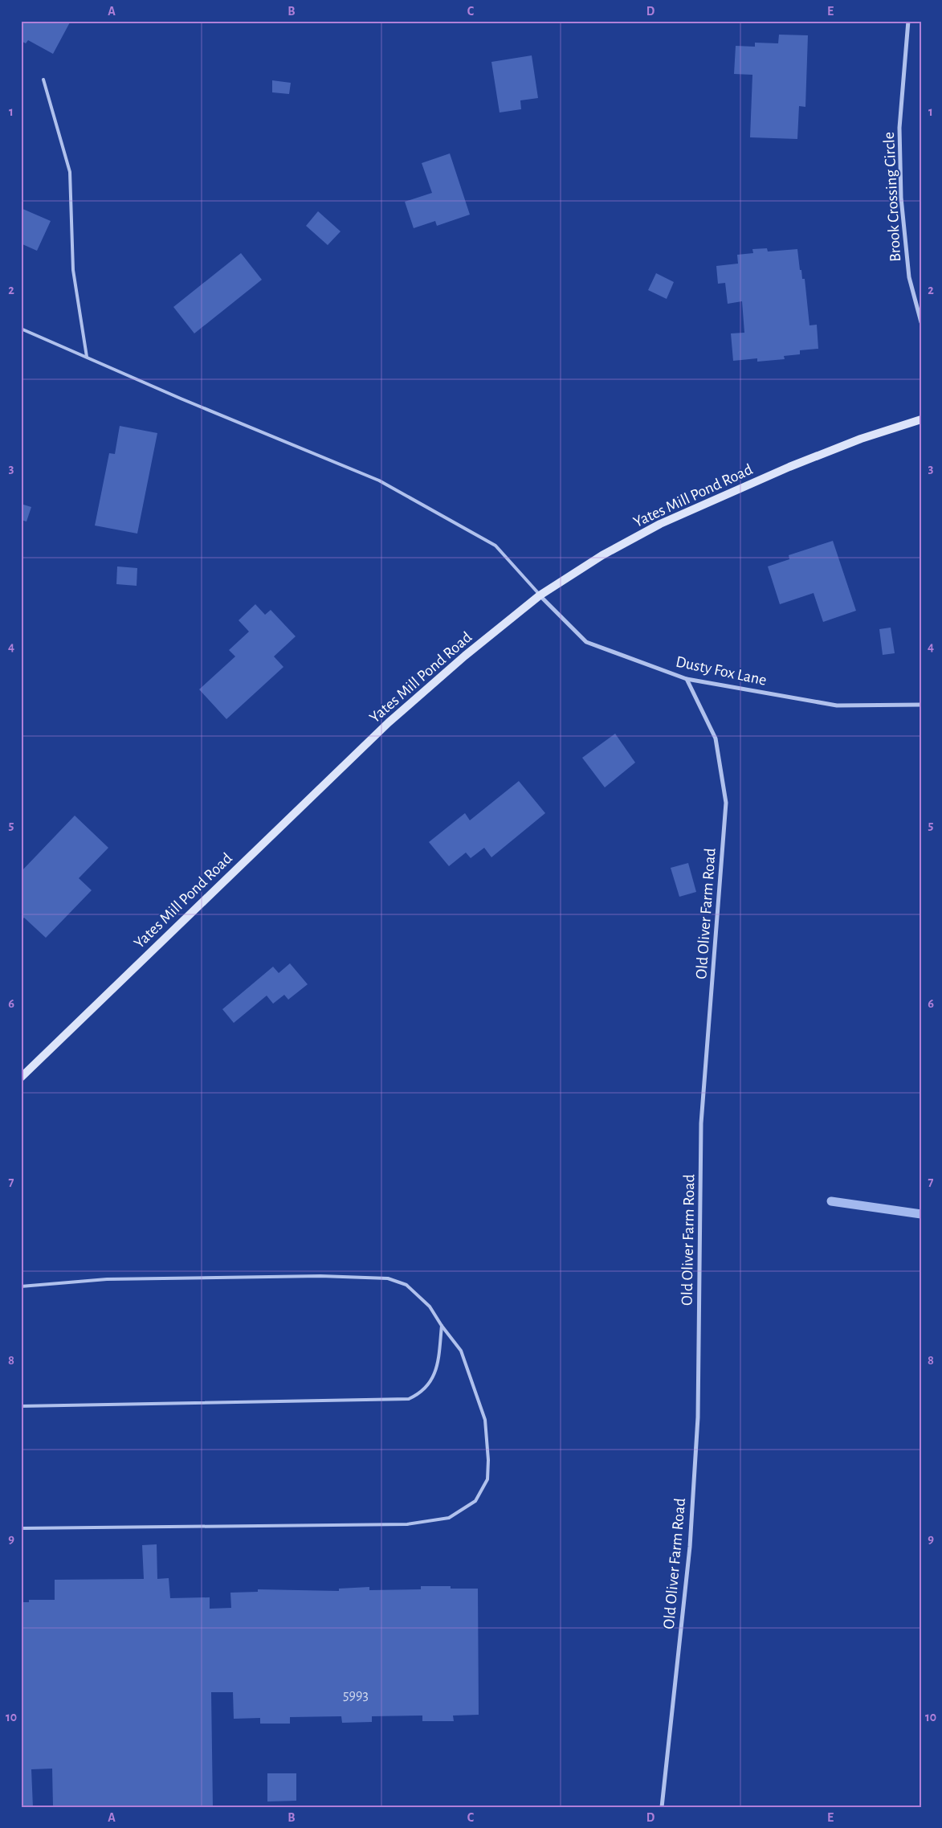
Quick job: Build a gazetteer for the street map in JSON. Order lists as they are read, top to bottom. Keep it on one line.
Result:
{"streets":{"street":["Brook Crossing Circle","Yates Mill Pond Road","Dusty Fox Lane","Old Oliver Farm Road"]},"crossings":[["Yates Mill Pond Road","Dusty Fox Lane"],["Dusty Fox Lane","Old Oliver Farm Road"]],"house_numbers":["5993"],"grid":{"columns":["A","B","C","D","E"],"rows":["1","2","3","4","5","6","7","8","9","10"]}}
